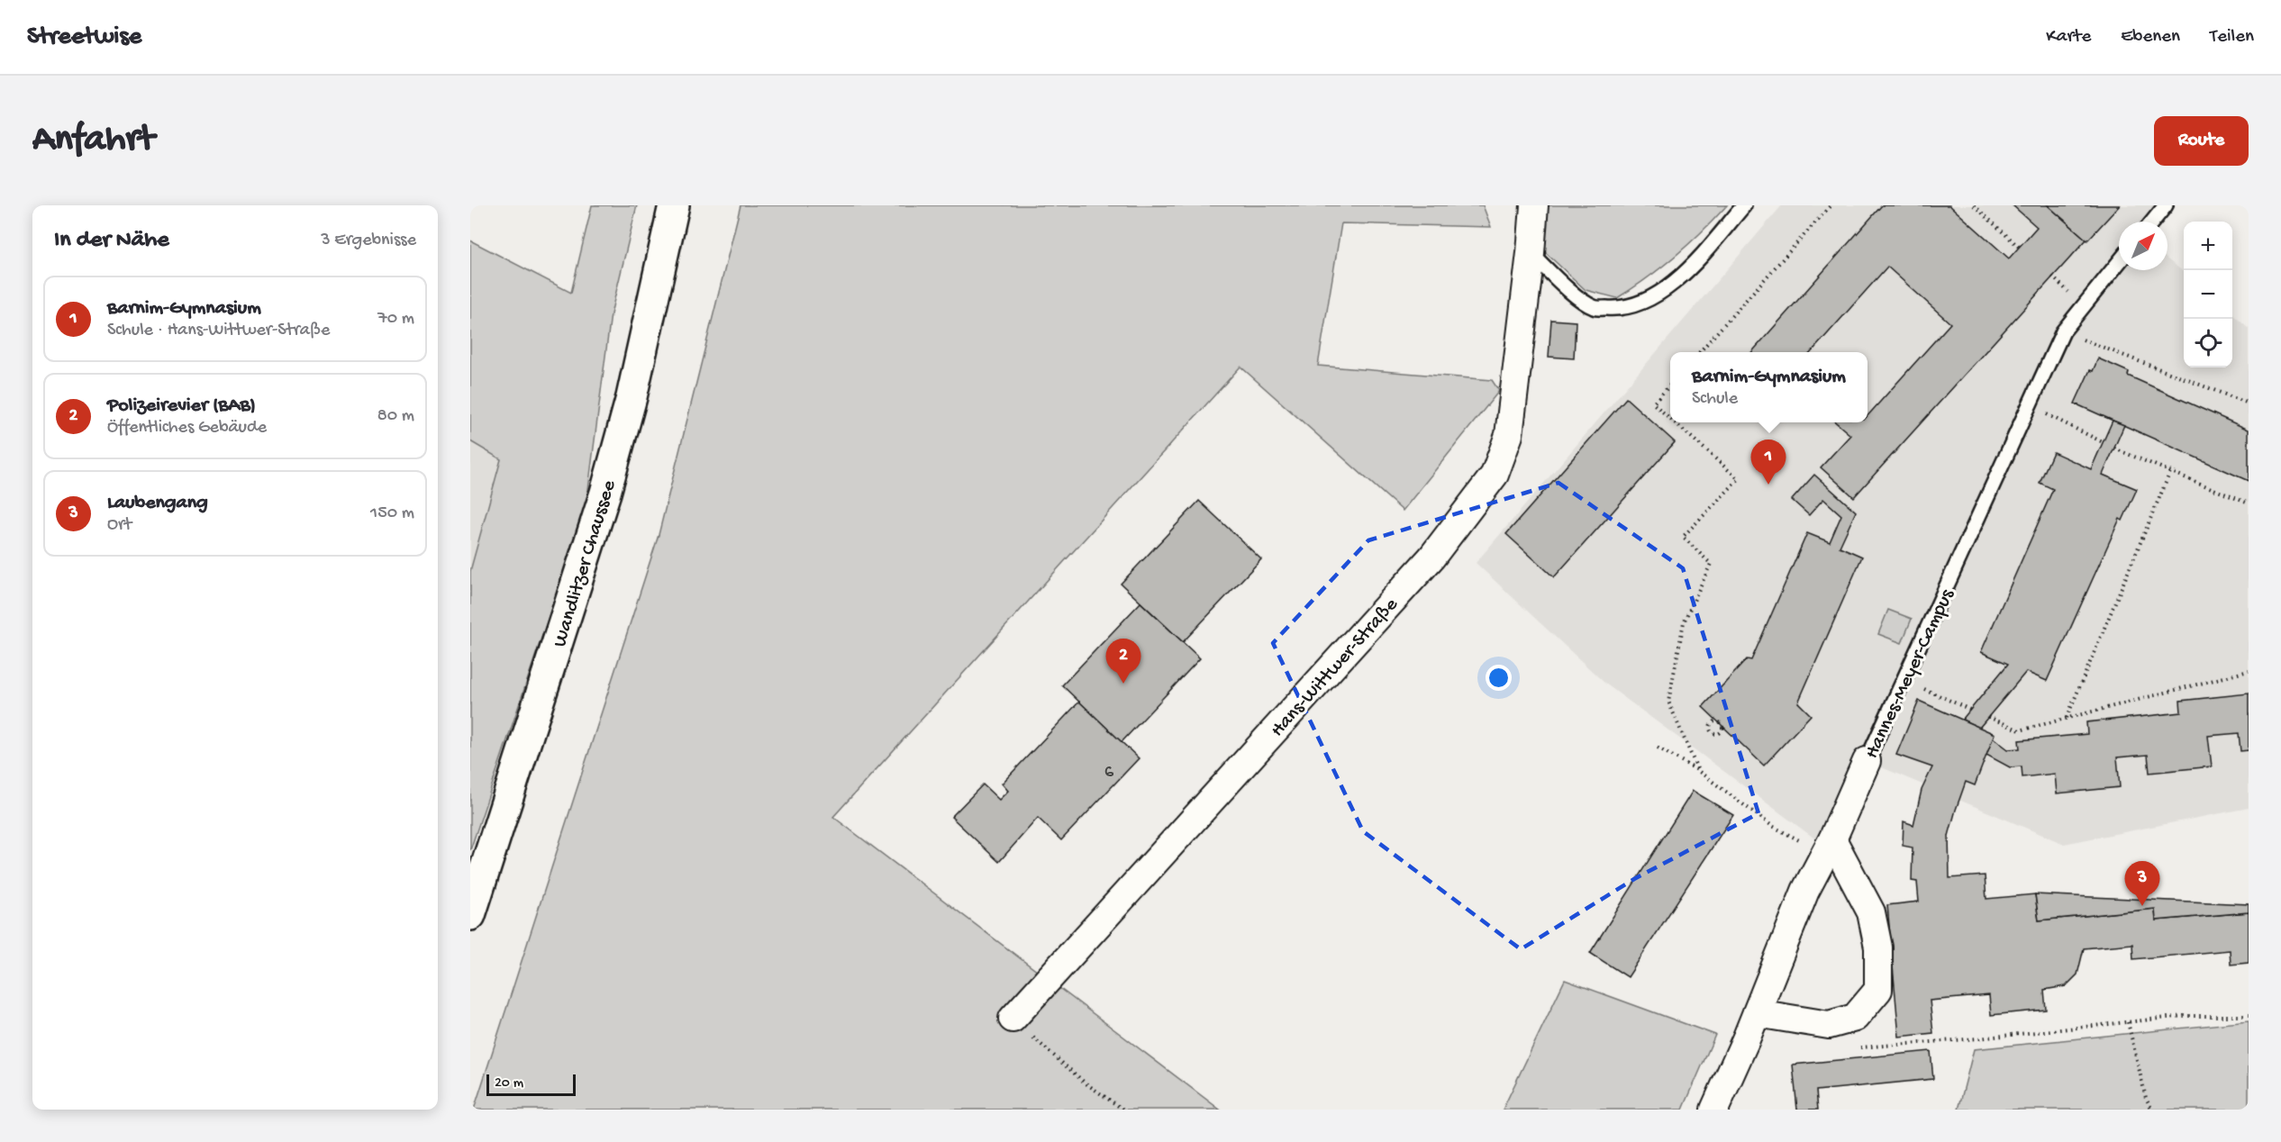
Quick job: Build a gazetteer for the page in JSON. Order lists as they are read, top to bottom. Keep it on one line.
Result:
{"streets":{"main road":["Wandlitzer Chaussee"],"street":["Hans-Wittwer-Straße","Hannes-Meyer-Campus"]},"house_numbers":["6"],"scale_bar":"20 m","north":"top right","page":{"header":"Streetwise","nav":["Karte","Ebenen","Teilen"],"buttons":"Route","title":"Anfahrt","heading":["In der Nähe","3 Ergebnisse"],"map_buttons":["+","−"],"list":[{"mark":"1","name":"Barnim-Gymnasium","note":"Schule · Hans-Wittwer-Straße","value":"70 m"},{"mark":"2","name":"Polizeirevier (BAB)","note":"Öffentliches Gebäude","value":"80 m"},{"mark":"3","name":"Laubengang","note":"Ort","value":"150 m"}],"popup":["Barnim-Gymnasium","Schule"],"pins":["1","2","3"],"scale":"20 m"}}
